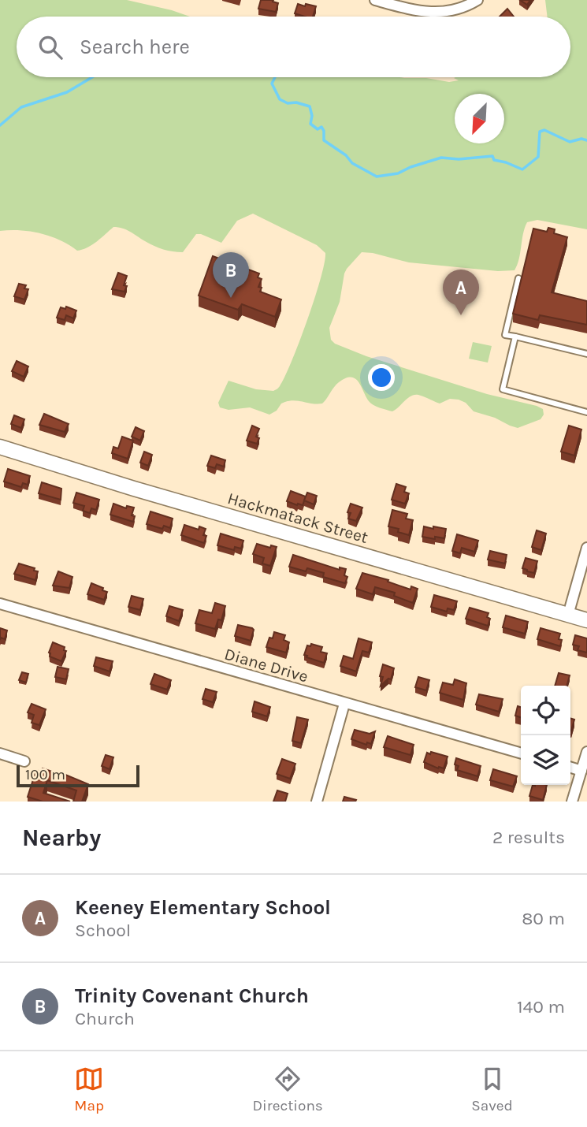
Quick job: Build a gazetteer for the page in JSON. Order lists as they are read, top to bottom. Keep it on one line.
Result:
{"streets":{"street":["Hackmatack Street","Diane Drive"]},"scale_bar":"100 m","north":"bottom left","page":{"search":"Search here","pins":["B","A"],"scale":"100 m","heading":["Nearby","2 results"],"list":[{"mark":"A","name":"Keeney Elementary School","note":"School","value":"80 m"},{"mark":"B","name":"Trinity Covenant Church","note":"Church","value":"140 m"}],"nav":["Map","Directions","Saved"]}}
